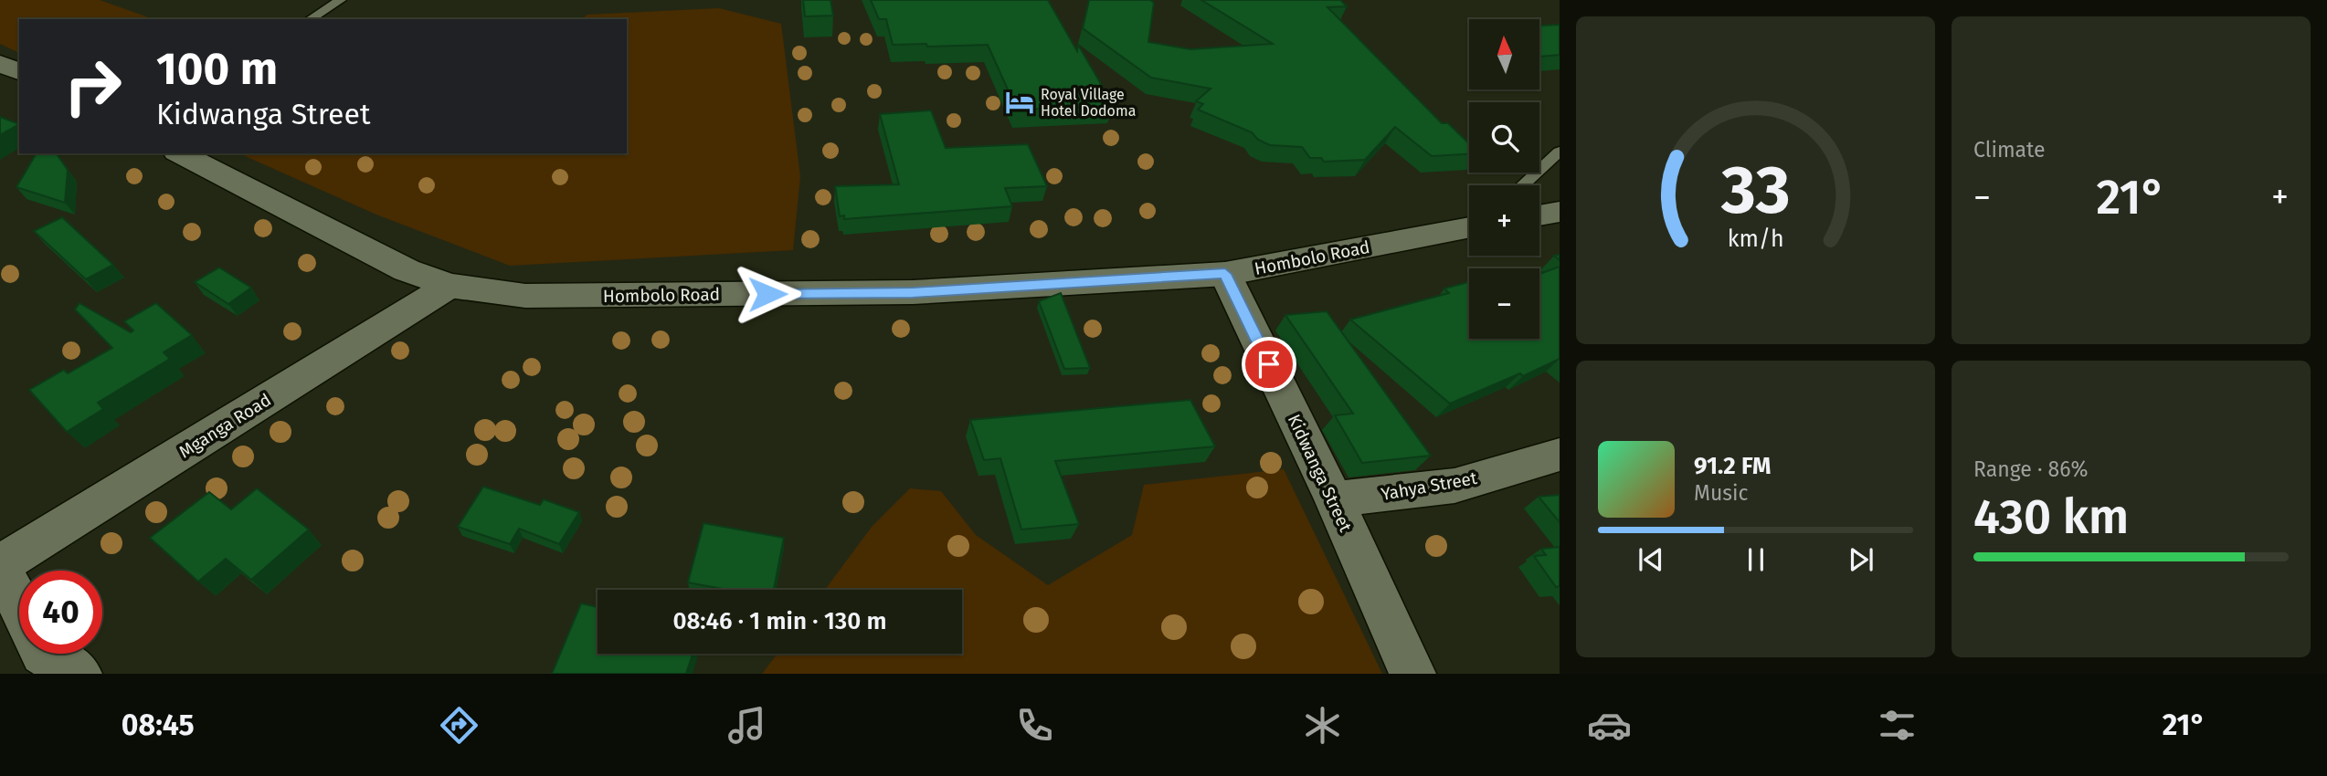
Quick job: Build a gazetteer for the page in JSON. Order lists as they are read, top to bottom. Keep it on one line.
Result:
{"streets":{"street":["Hombolo Road","Mganga Road","Kidwanga Street","Yahya Street"]},"crossings":[["Hombolo Road","Mganga Road"],["Hombolo Road","Kidwanga Street"],["Kidwanga Street","Yahya Street"]],"places":{"hotel":["Royal Village Hotel Dodoma"]},"north":"top","page":{"tile":["Climate",["Range · 86%","430 km"]],"map_buttons":["+","−"],"turn":["100 m","Kidwanga Street"],"heat":["−","21°","+"],"song":["91.2 FM","Music"],"limit":"40","trip":"08:46 · 1 min · 130 m","tabs":["08:45","21°"],"gauge":["33","km/h"]}}
